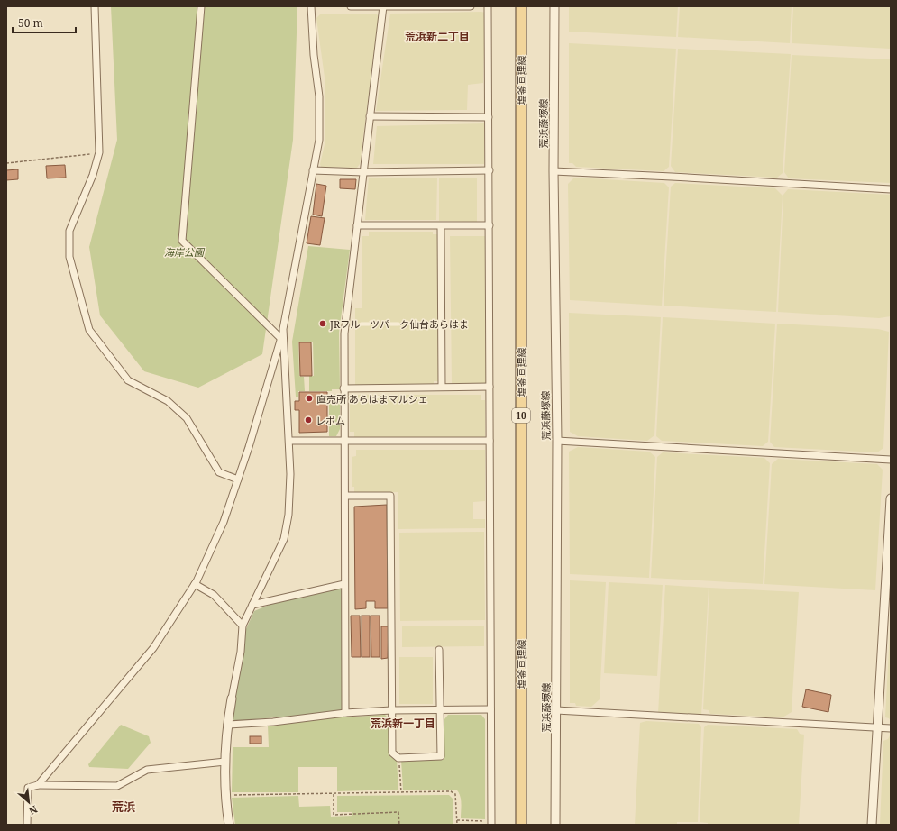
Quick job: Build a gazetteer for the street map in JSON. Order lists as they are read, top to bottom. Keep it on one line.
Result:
{"streets":{"main road":["塩釜亘理線","10"],"street":["荒浜藤塚線"]},"districts":["荒浜新二丁目","荒浜新一丁目","荒浜"],"parks":["海岸公園"],"places":["JRフルーツパーク仙台あらはま","直売所 あらはまマルシェ","レポム"],"scale_bar":"50 m","north":"bottom right"}
